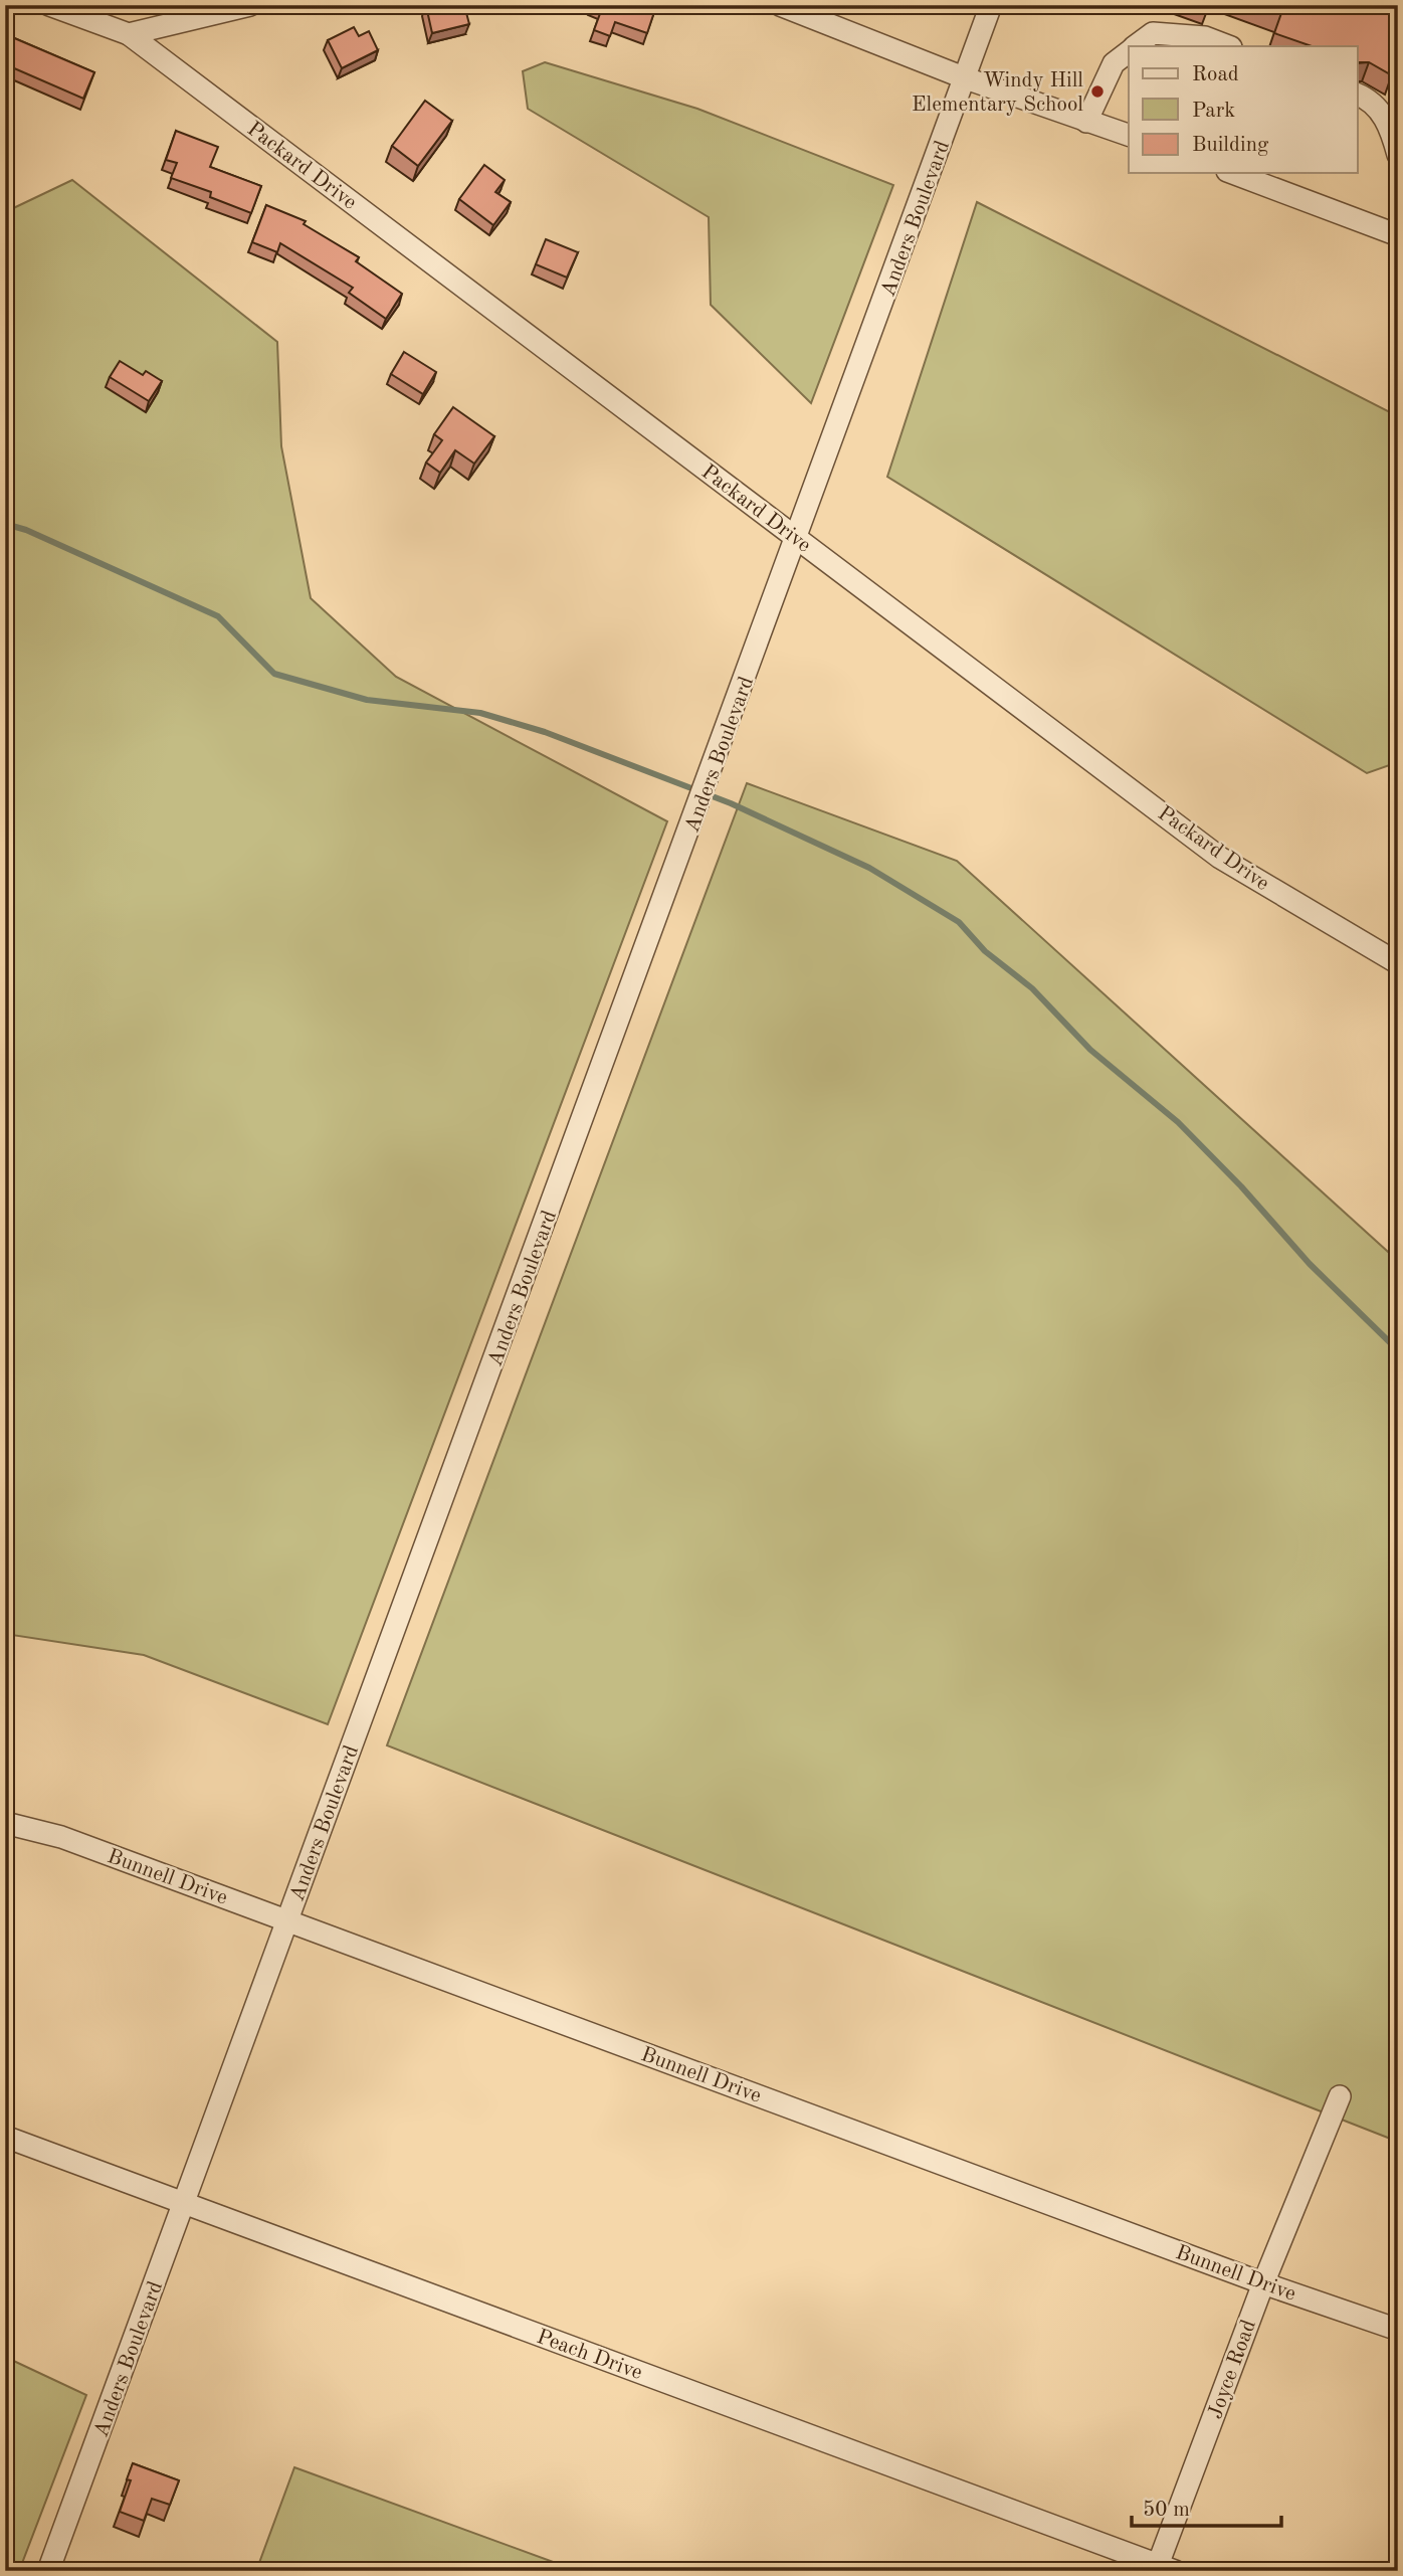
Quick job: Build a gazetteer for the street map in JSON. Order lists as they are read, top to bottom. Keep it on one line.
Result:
{"streets":{"street":["Packard Drive","Anders Boulevard","Bunnell Drive","Peach Drive","Joyce Road"]},"crossings":[["Packard Drive","Anders Boulevard"],["Anders Boulevard","Bunnell Drive"],["Anders Boulevard","Peach Drive"],["Bunnell Drive","Joyce Road"],["Peach Drive","Joyce Road"]],"places":["Windy Hill Elementary School"],"legend":["Road","Park","Building"],"scale_bar":"50 m"}
